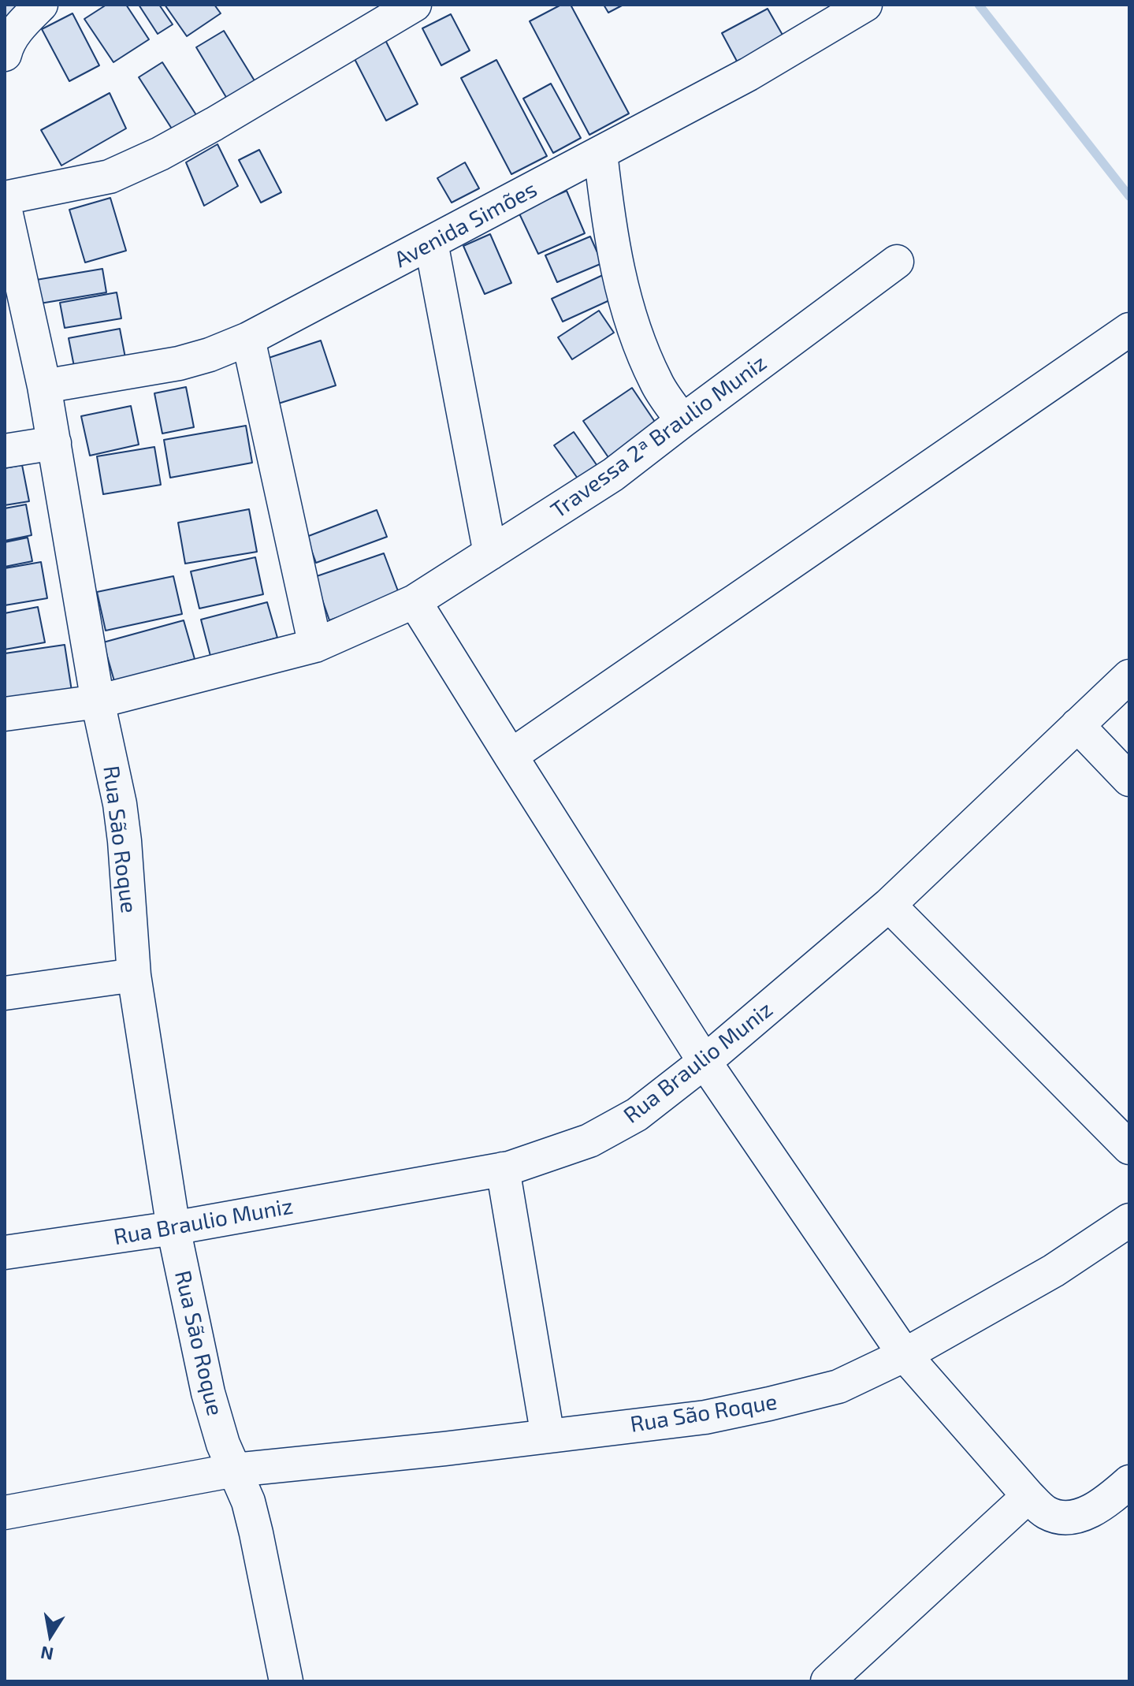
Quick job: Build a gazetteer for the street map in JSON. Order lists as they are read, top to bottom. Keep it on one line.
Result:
{"streets":{"street":["Avenida Simões","Travessa 2ª Braulio Muniz","Rua São Roque","Rua Braulio Muniz"]},"crossings":[["Avenida Simões","Rua São Roque"],["Travessa 2ª Braulio Muniz","Rua São Roque"],["Rua São Roque","Rua Braulio Muniz"]],"north":"bottom"}
